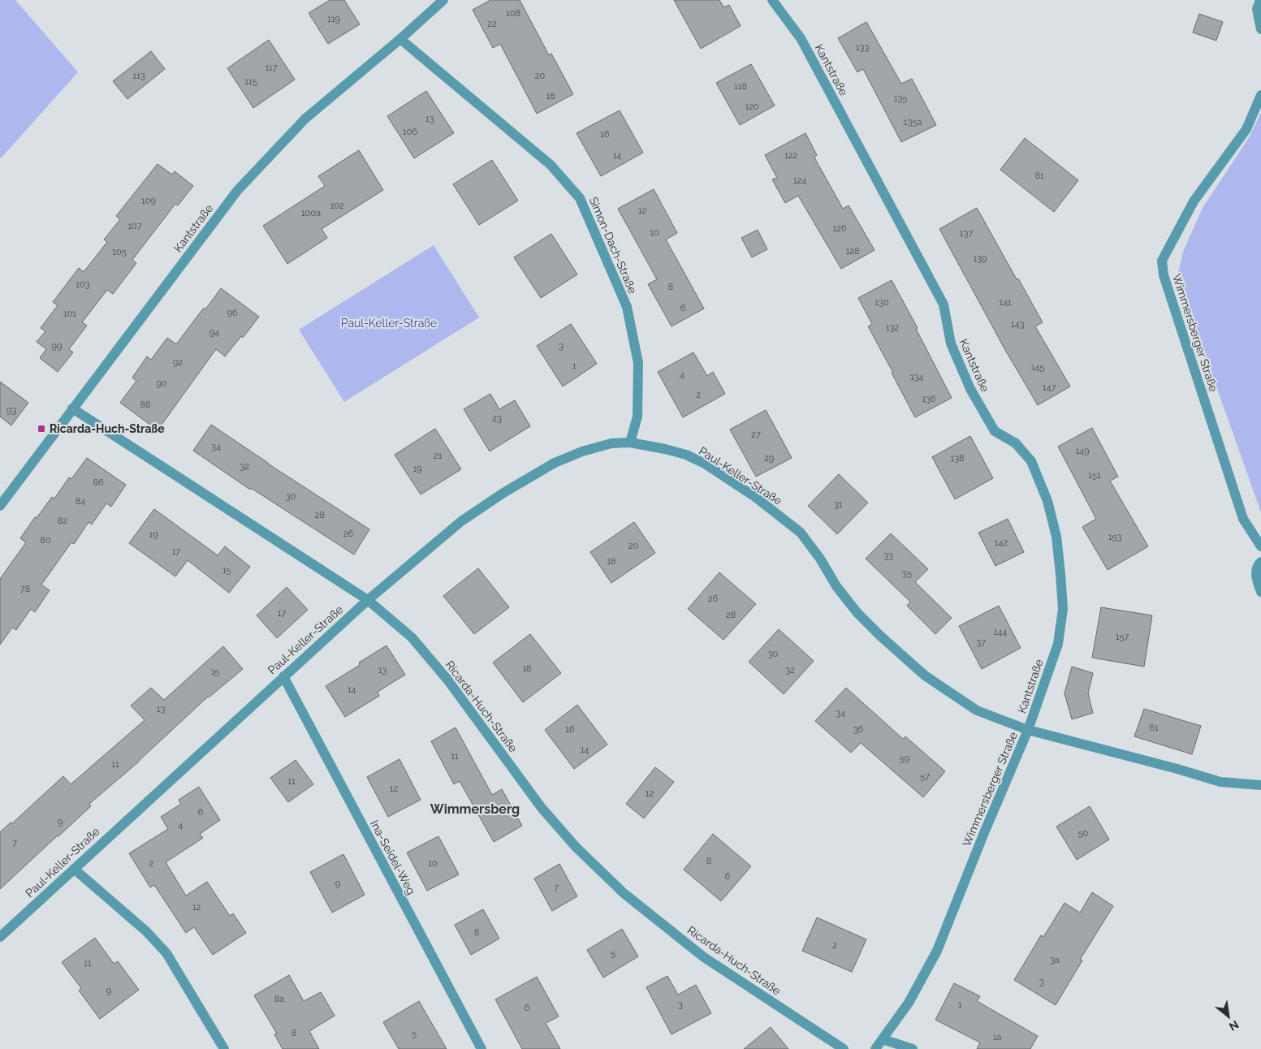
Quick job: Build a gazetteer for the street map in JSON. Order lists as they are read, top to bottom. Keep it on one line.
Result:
{"streets":{"street":["Kantstraße","Simon-Dach-Straße","Wimmersberger Straße","Paul-Keller-Straße","Ricarda-Huch-Straße","Ina-Seidel-Weg"]},"crossings":[["Kantstraße","Simon-Dach-Straße"],["Kantstraße","Wimmersberger Straße"],["Kantstraße","Paul-Keller-Straße"],["Kantstraße","Ricarda-Huch-Straße"],["Simon-Dach-Straße","Paul-Keller-Straße"],["Wimmersberger Straße","Paul-Keller-Straße"],["Paul-Keller-Straße","Ricarda-Huch-Straße"],["Paul-Keller-Straße","Ina-Seidel-Weg"]],"districts":["Wimmersberg"],"parks":["Paul-Keller-Straße"],"places":{"transit":["Ricarda-Huch-Straße"]},"house_numbers":["108","119","22","133","117","113","20","115","118","18","135","120","13","135a","106","16","14","122","81","124","109","102","12","100a","107","126","10","137","128","105","139","103","8","130","141","6","96","101","143","132","94","99","3","92","1","145","4","134","90","147","2","136","88","93","23","27","34","149","21","29","138","32","19","151","86","30","84","31","28","82","26","19","153","80","142","20","17","33","18","15","35","78","26","17","28","144","157","37","30","18","13","32","15","14","13","34","61","16","36","14","11","59","11","57","11","12","12","6","9","4","50","7","8","2","10","6","9","7","12","8","2","5","3a","11","3","9","8a","3","1","6","8","5","1a"],"north":"bottom right"}
